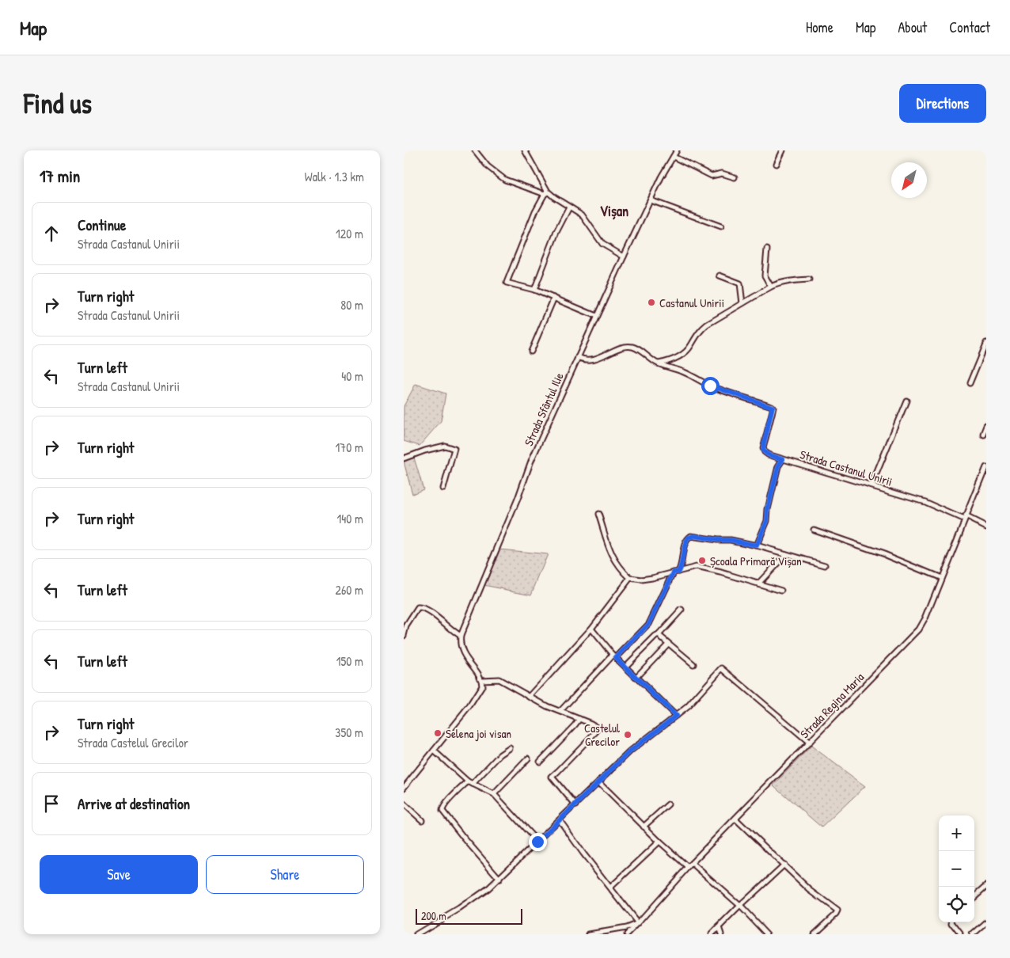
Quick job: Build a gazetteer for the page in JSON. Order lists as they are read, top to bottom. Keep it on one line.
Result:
{"streets":{"street":["Strada Sfântul Ilie","Strada Castanul Unirii","Strada Regina Maria"]},"crossings":[["Strada Sfântul Ilie","Strada Castanul Unirii"],["Strada Castanul Unirii","Strada Regina Maria"]],"districts":["Vișan"],"places":["Castanul Unirii","Școala Primară Vișan","Selena joi visan","Castelul Grecilor"],"scale_bar":"200 m","north":"bottom left","page":{"header":"Map","nav":["Home","Map","About","Contact"],"buttons":["Directions",["Save","Share"]],"title":"Find us","heading":["17 min","Walk · 1.3 km"],"list":[["Continue","Strada Castanul Unirii","120 m"],["Turn right","Strada Castanul Unirii","80 m"],["Turn left","Strada Castanul Unirii","40 m"],["Turn right","170 m"],["Turn right","140 m"],["Turn left","260 m"],["Turn left","150 m"],["Turn right","Strada Castelul Grecilor","350 m"],"Arrive at destination"],"map_buttons":["+","−"],"scale":"200 m"}}
